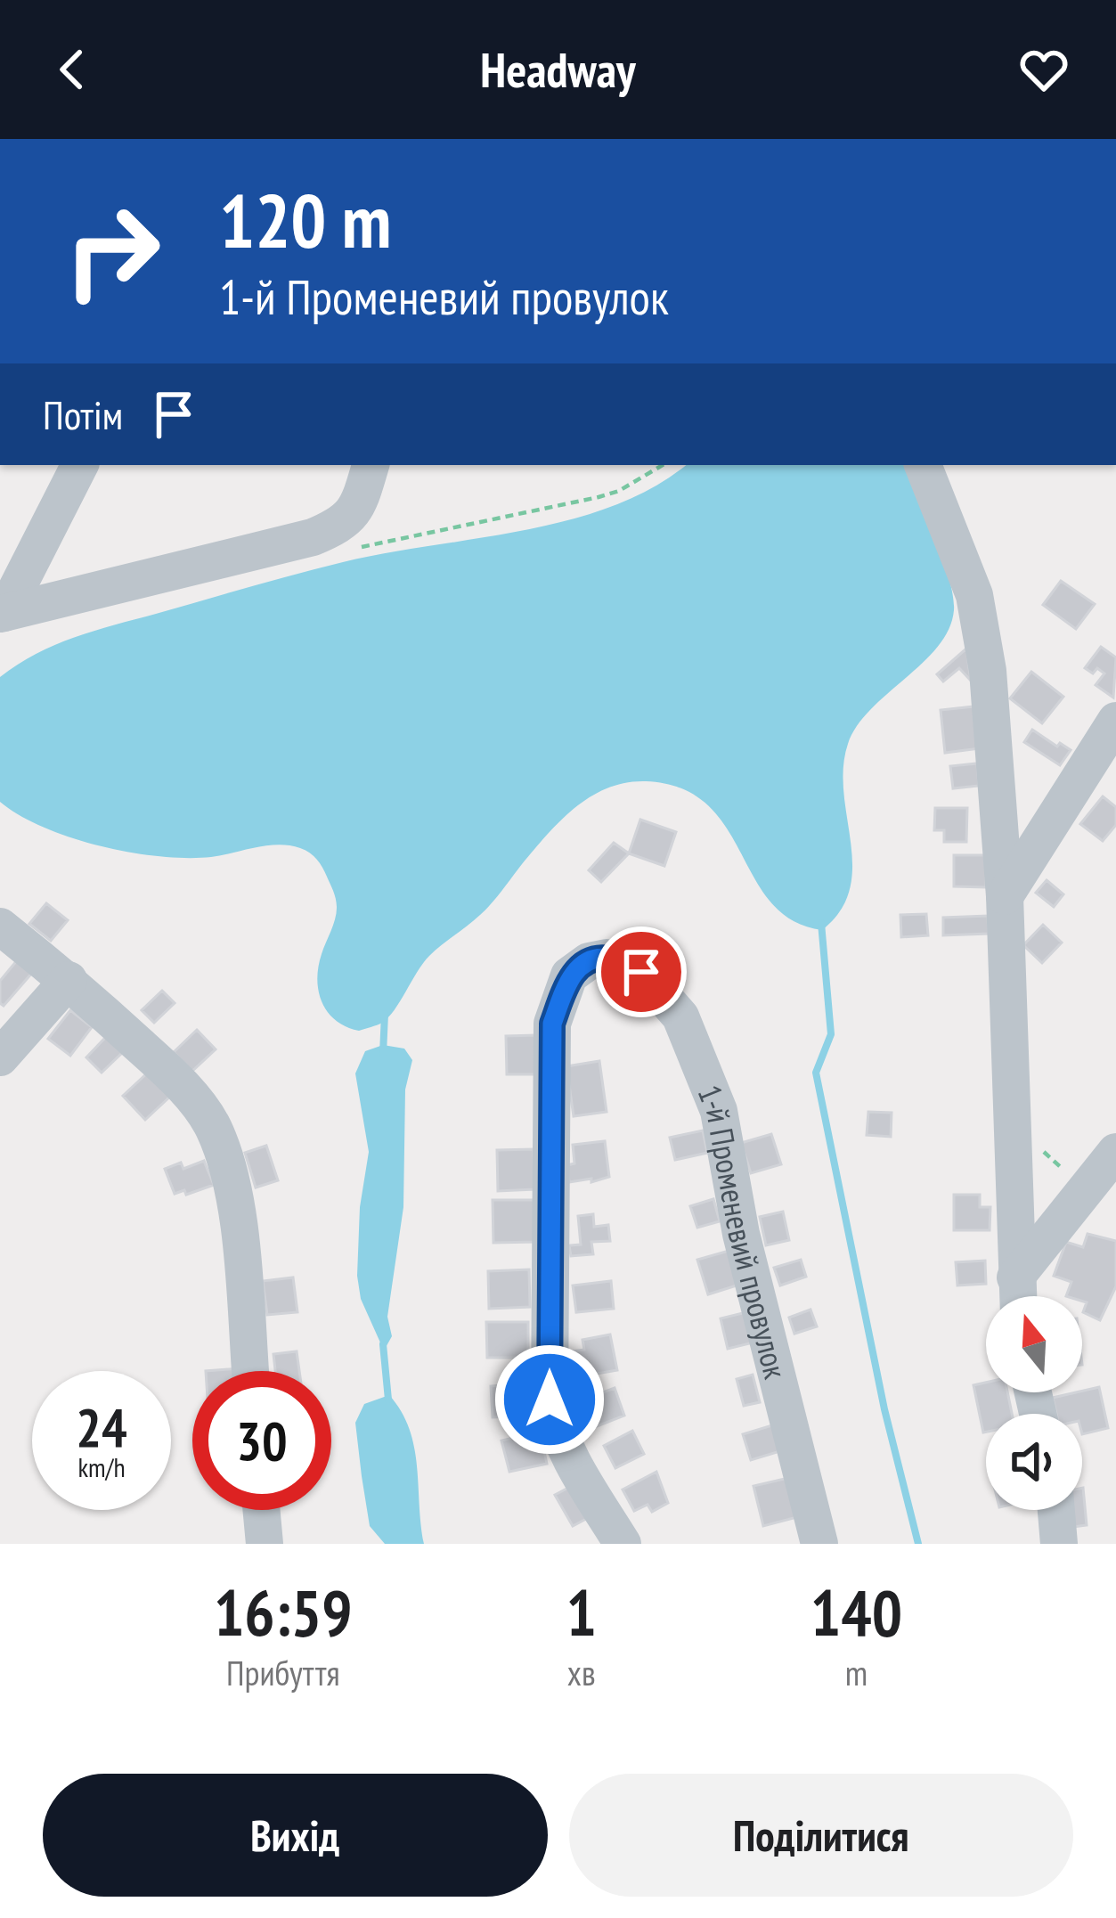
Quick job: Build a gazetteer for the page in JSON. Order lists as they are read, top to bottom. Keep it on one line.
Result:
{"streets":{"street":["1-й Променевий провулок"]},"north":"top","page":{"header":"Headway","turn":["120 m","1-й Променевий провулок"],"then":"Потім","speed":"24 km/h","limit":"30","eta":["16:59","Прибуття","1","хв","140","m"],"buttons":["Вихід","Поділитися"]}}
